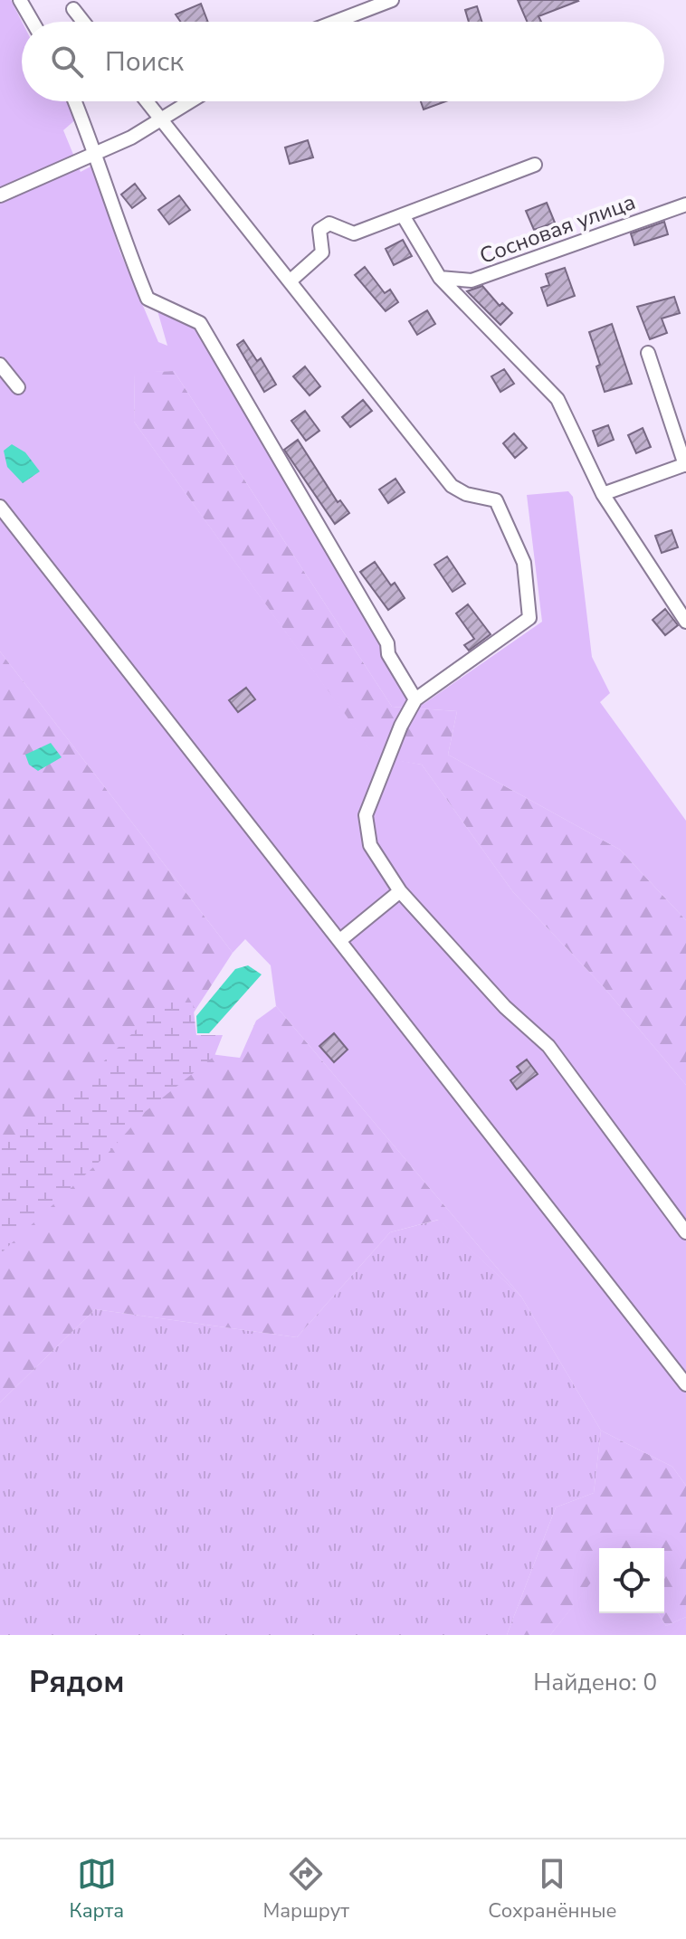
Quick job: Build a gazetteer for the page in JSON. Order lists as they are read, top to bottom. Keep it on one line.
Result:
{"streets":{"street":["Сосновая улица"]},"page":{"search":"Поиск","heading":["Рядом","Найдено: 0"],"nav":["Карта","Маршрут","Сохранённые"]}}
